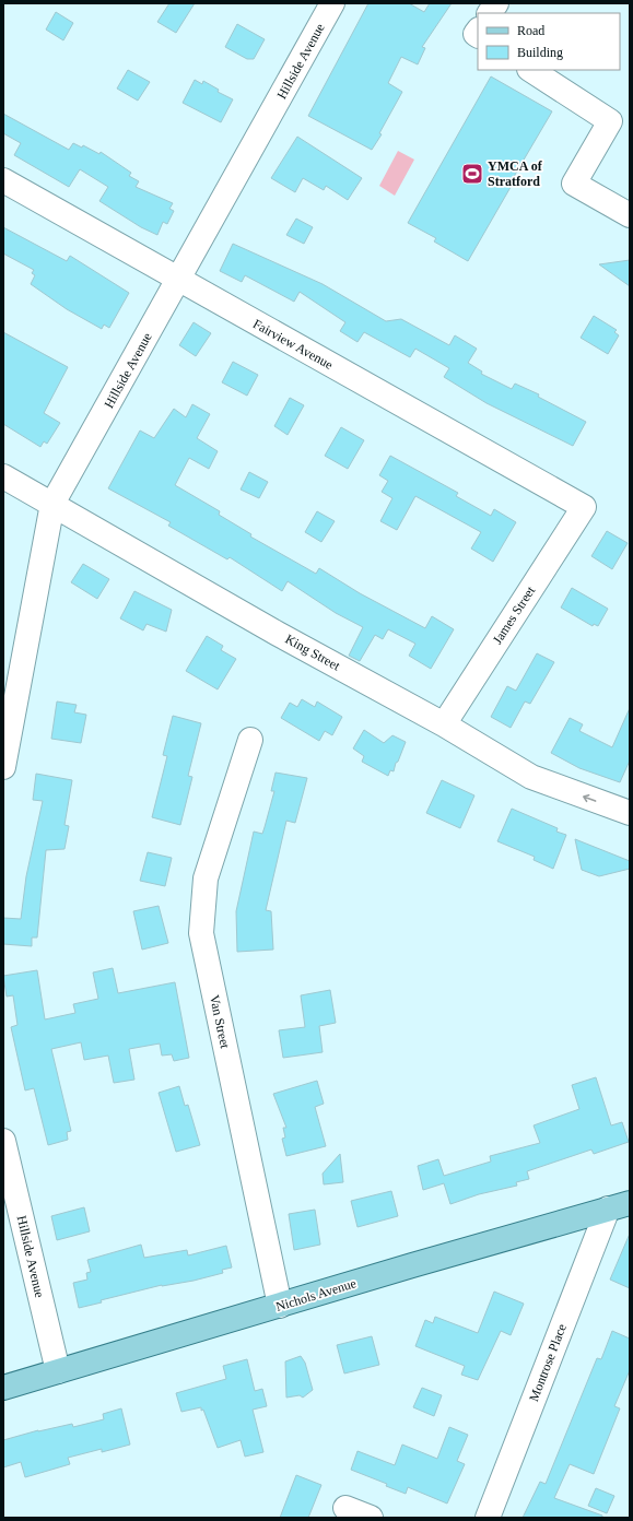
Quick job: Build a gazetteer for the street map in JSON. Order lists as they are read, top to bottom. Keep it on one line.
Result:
{"streets":{"main road":["Nichols Avenue"],"street":["Hillside Avenue","Fairview Avenue","James Street","King Street","Van Street","Montrose Place"]},"crossings":[["Hillside Avenue","Fairview Avenue"],["Hillside Avenue","King Street"],["Hillside Avenue","Nichols Avenue"],["Fairview Avenue","James Street"],["James Street","King Street"],["Van Street","Nichols Avenue"],["Nichols Avenue","Montrose Place"]],"places":{"sports":["YMCA of Stratford"]},"legend":["Road","Building"]}
